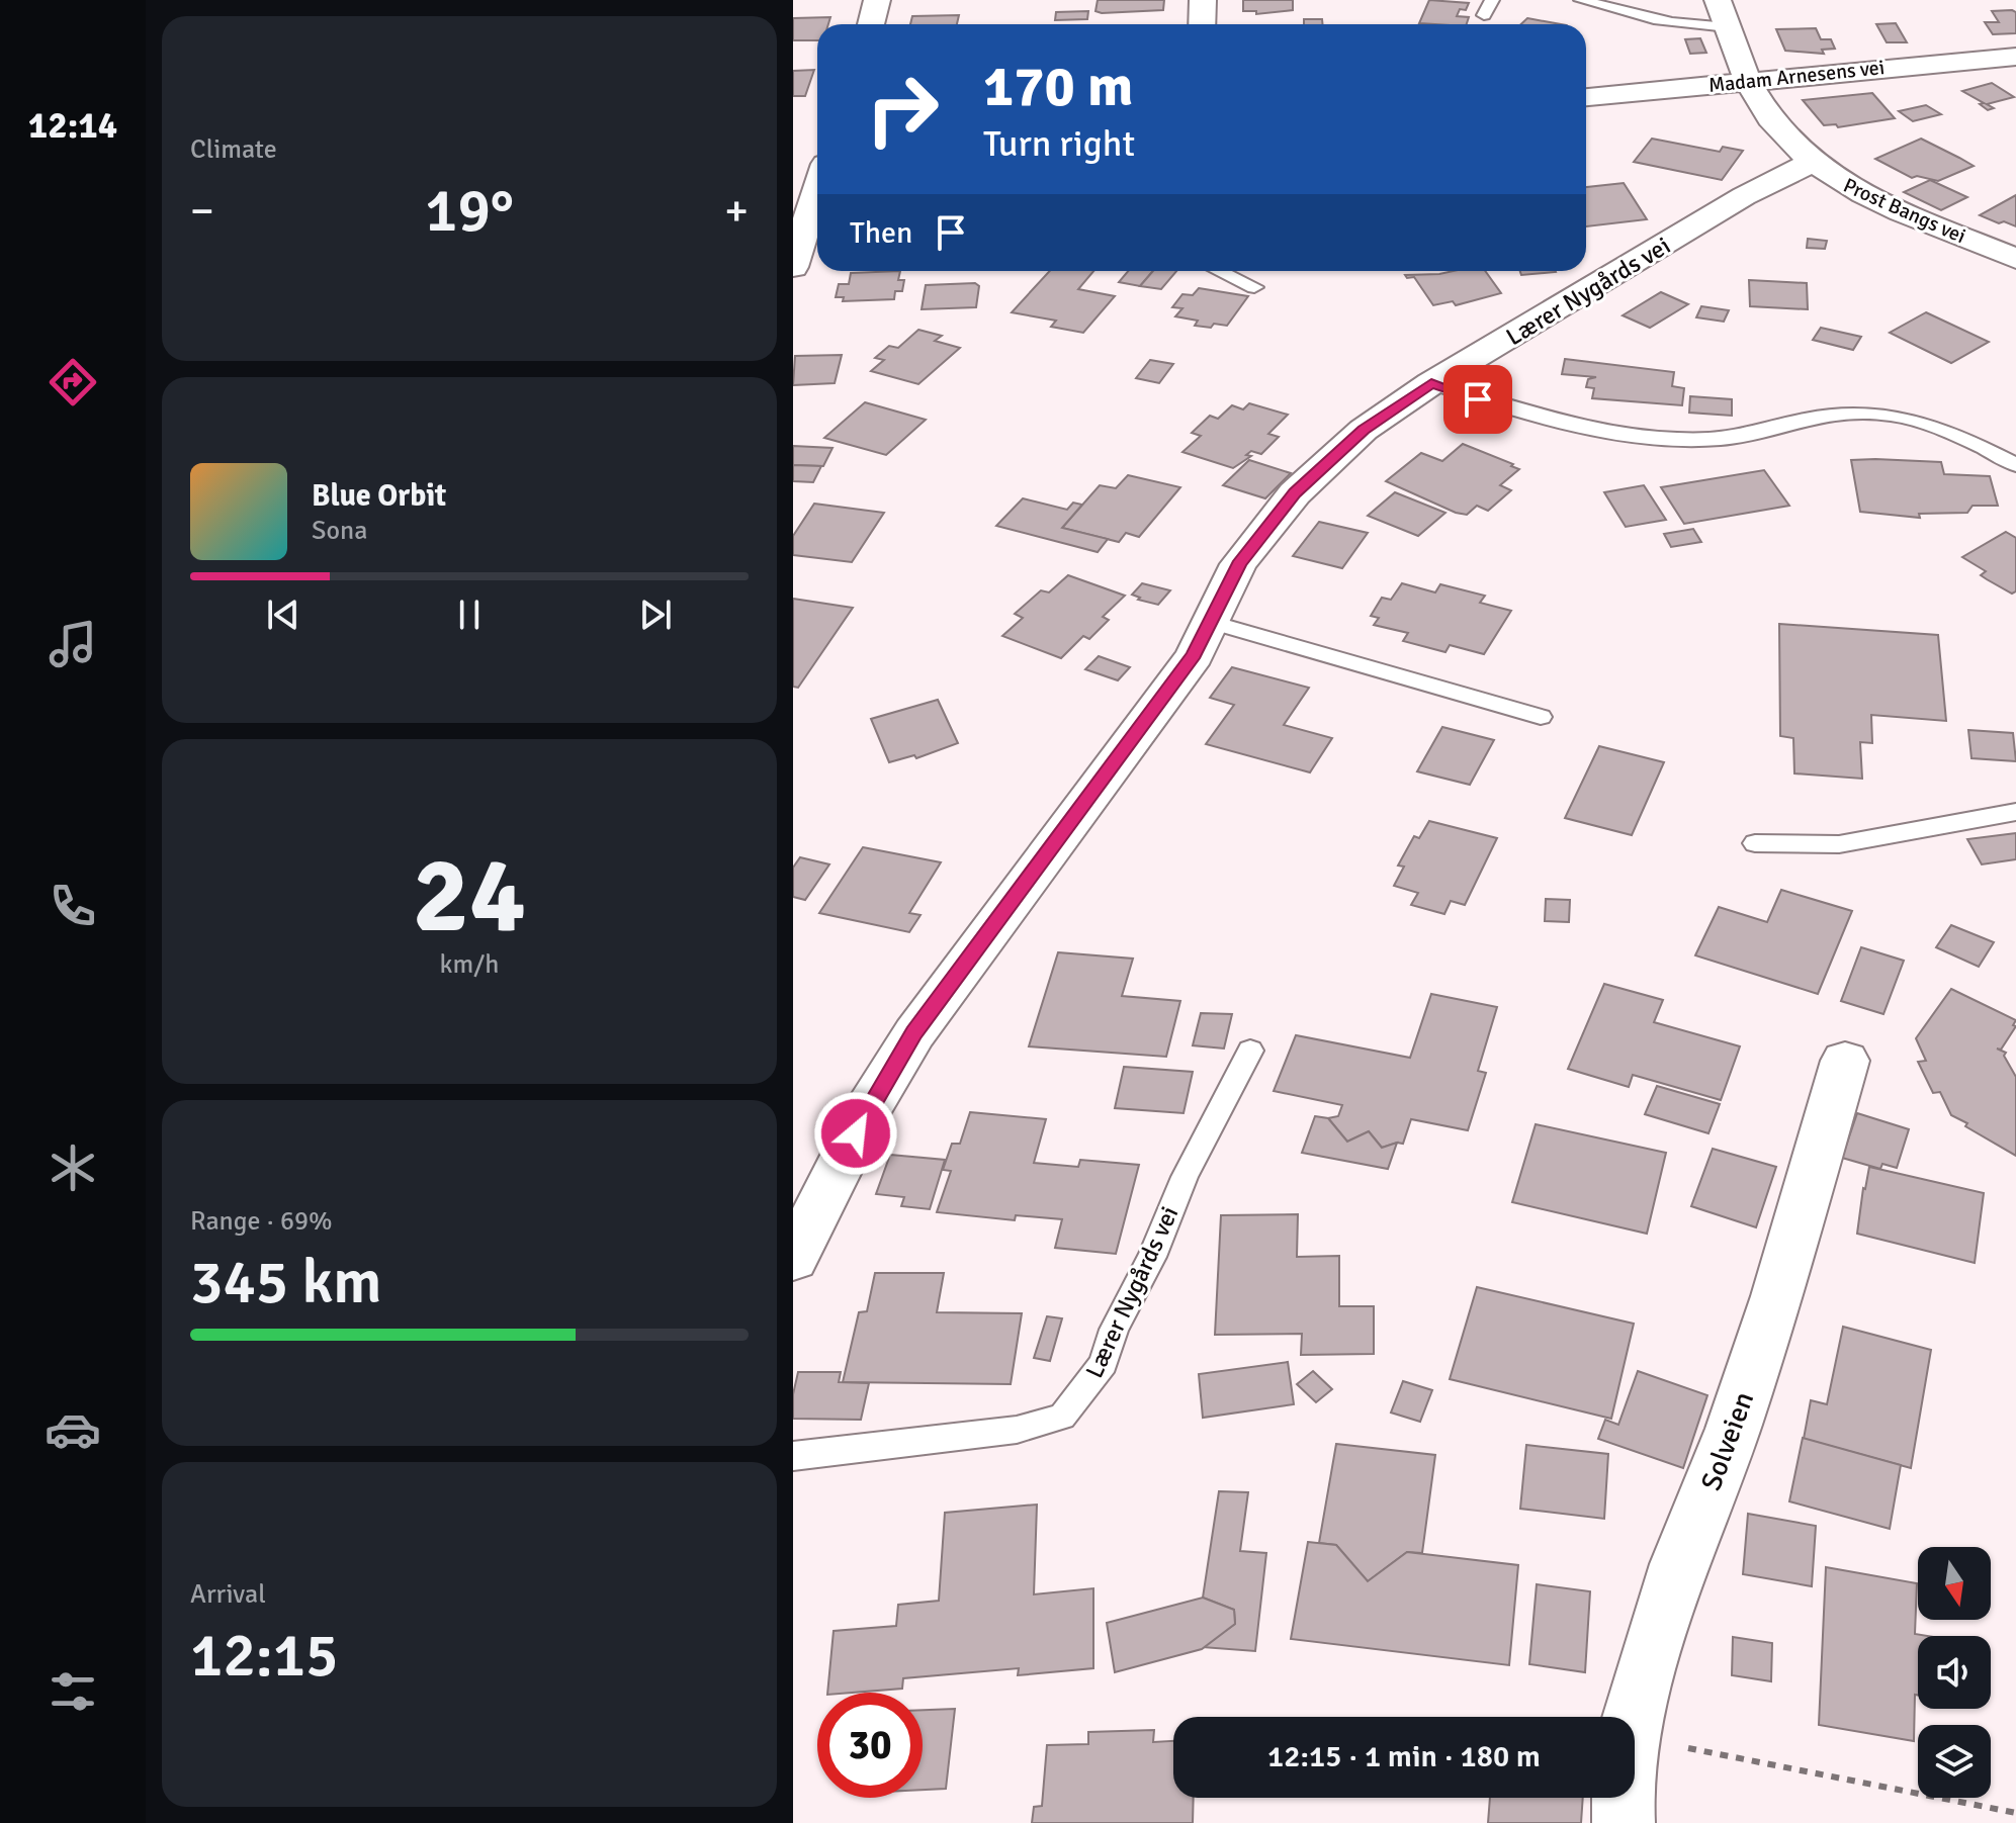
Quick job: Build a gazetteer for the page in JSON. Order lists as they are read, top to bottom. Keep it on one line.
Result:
{"streets":{"street":["Madam Arnesens vei","Prost Bangs vei","Lærer Nygårds vei","Solveien"]},"crossings":[["Madam Arnesens vei","Prost Bangs vei"],["Prost Bangs vei","Lærer Nygårds vei"]],"north":"bottom","page":{"tabs":"12:14","tile":["Climate",["24","km/h"],["Range · 69%","345 km"],["Arrival","12:15"]],"turn":["170 m","Turn right"],"heat":["−","19°","+"],"then":"Then","song":["Blue Orbit","Sona"],"limit":"30","trip":"12:15 · 1 min · 180 m"}}
